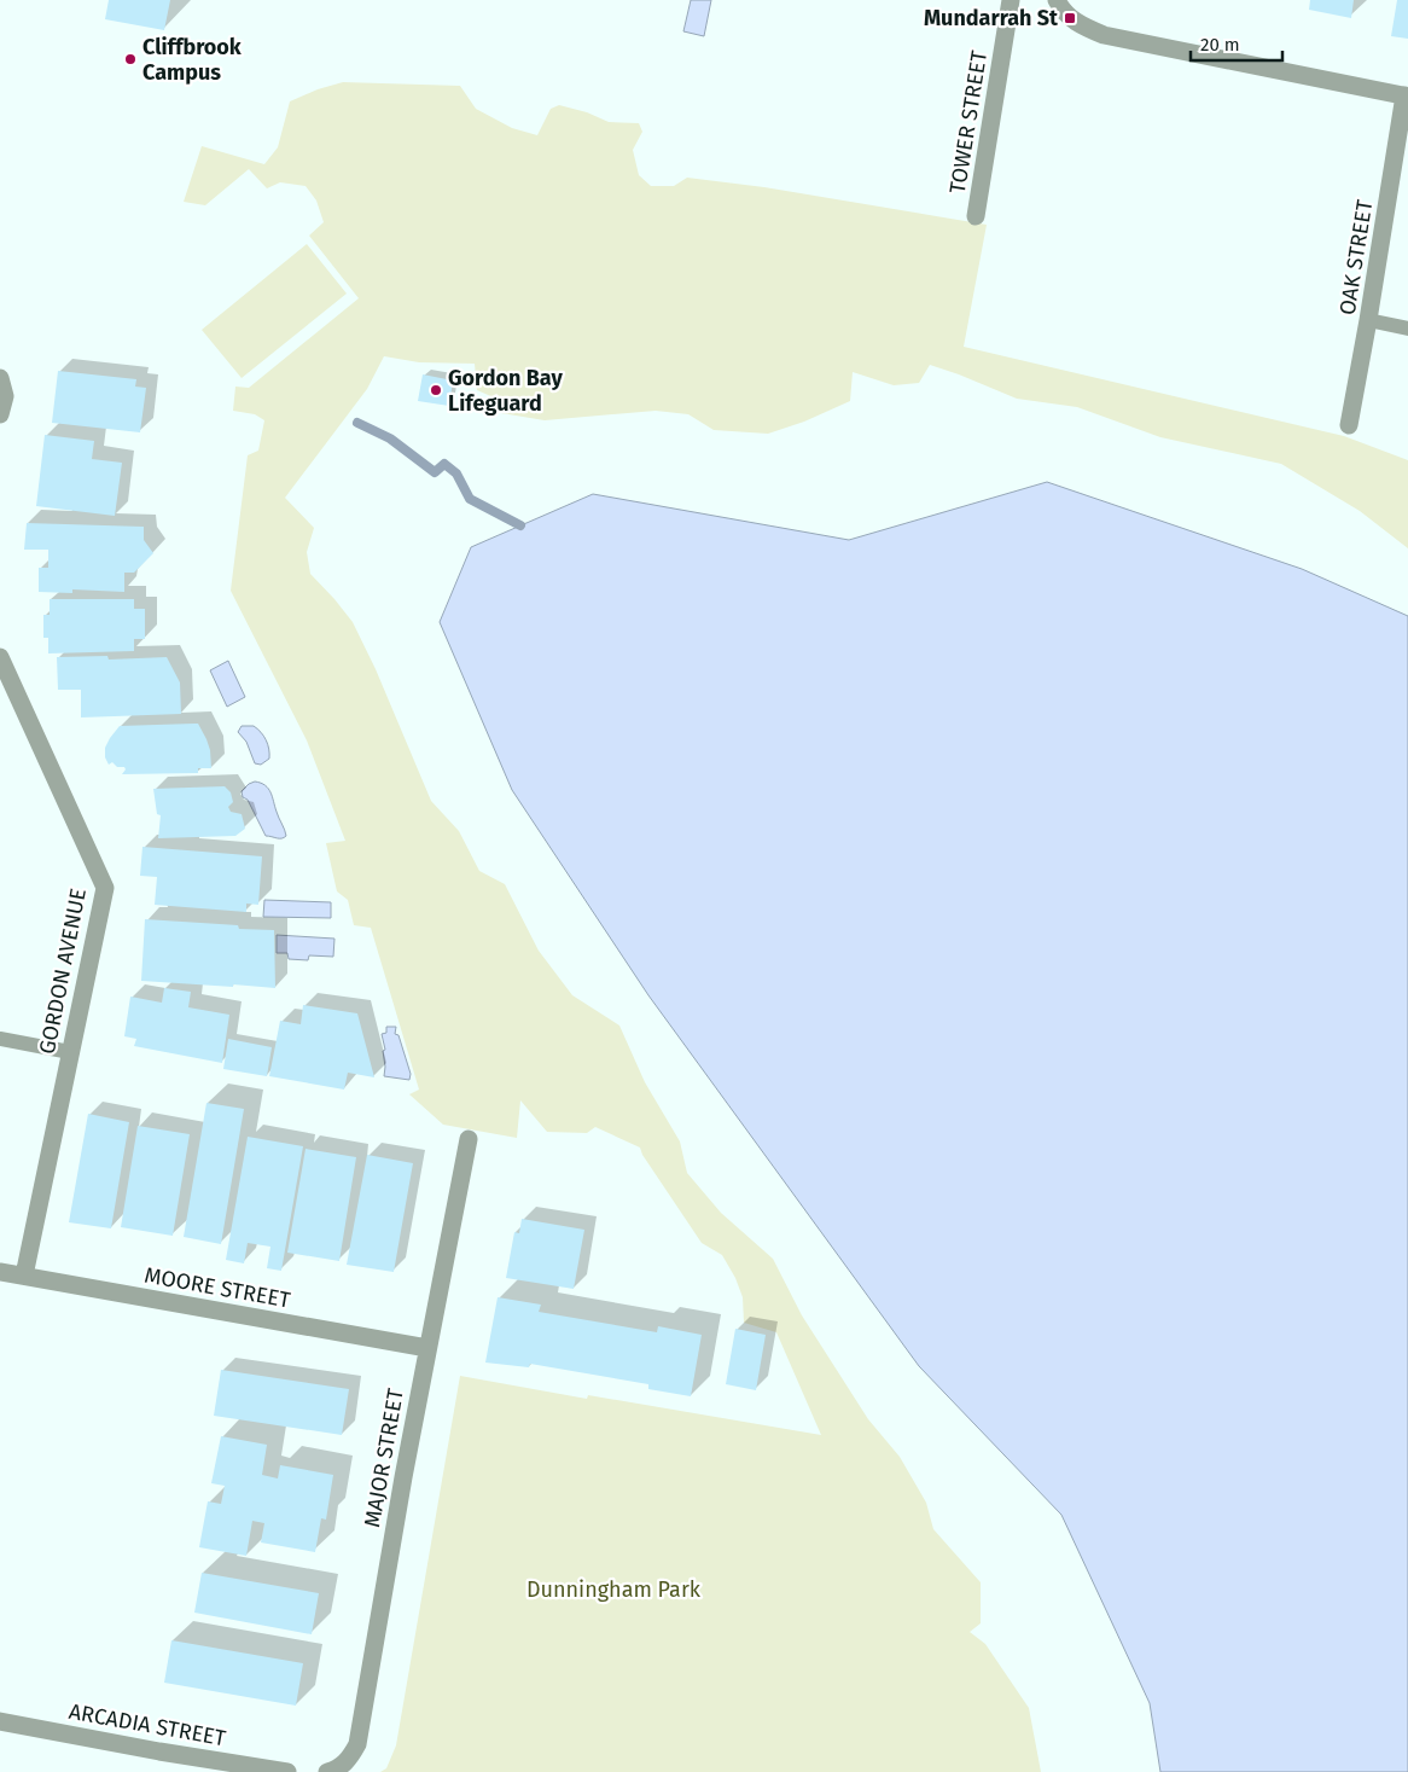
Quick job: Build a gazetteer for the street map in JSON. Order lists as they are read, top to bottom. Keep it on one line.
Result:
{"streets":{"street":["TOWER STREET","OAK STREET","GORDON AVENUE","MOORE STREET","MAJOR STREET","ARCADIA STREET"]},"crossings":[["GORDON AVENUE","MOORE STREET"],["MOORE STREET","MAJOR STREET"]],"parks":["Dunningham Park"],"places":{"transit":["Mundarrah St"],"other":["Cliffbrook Campus","Gordon Bay Lifeguard"]},"scale_bar":"20 m"}
